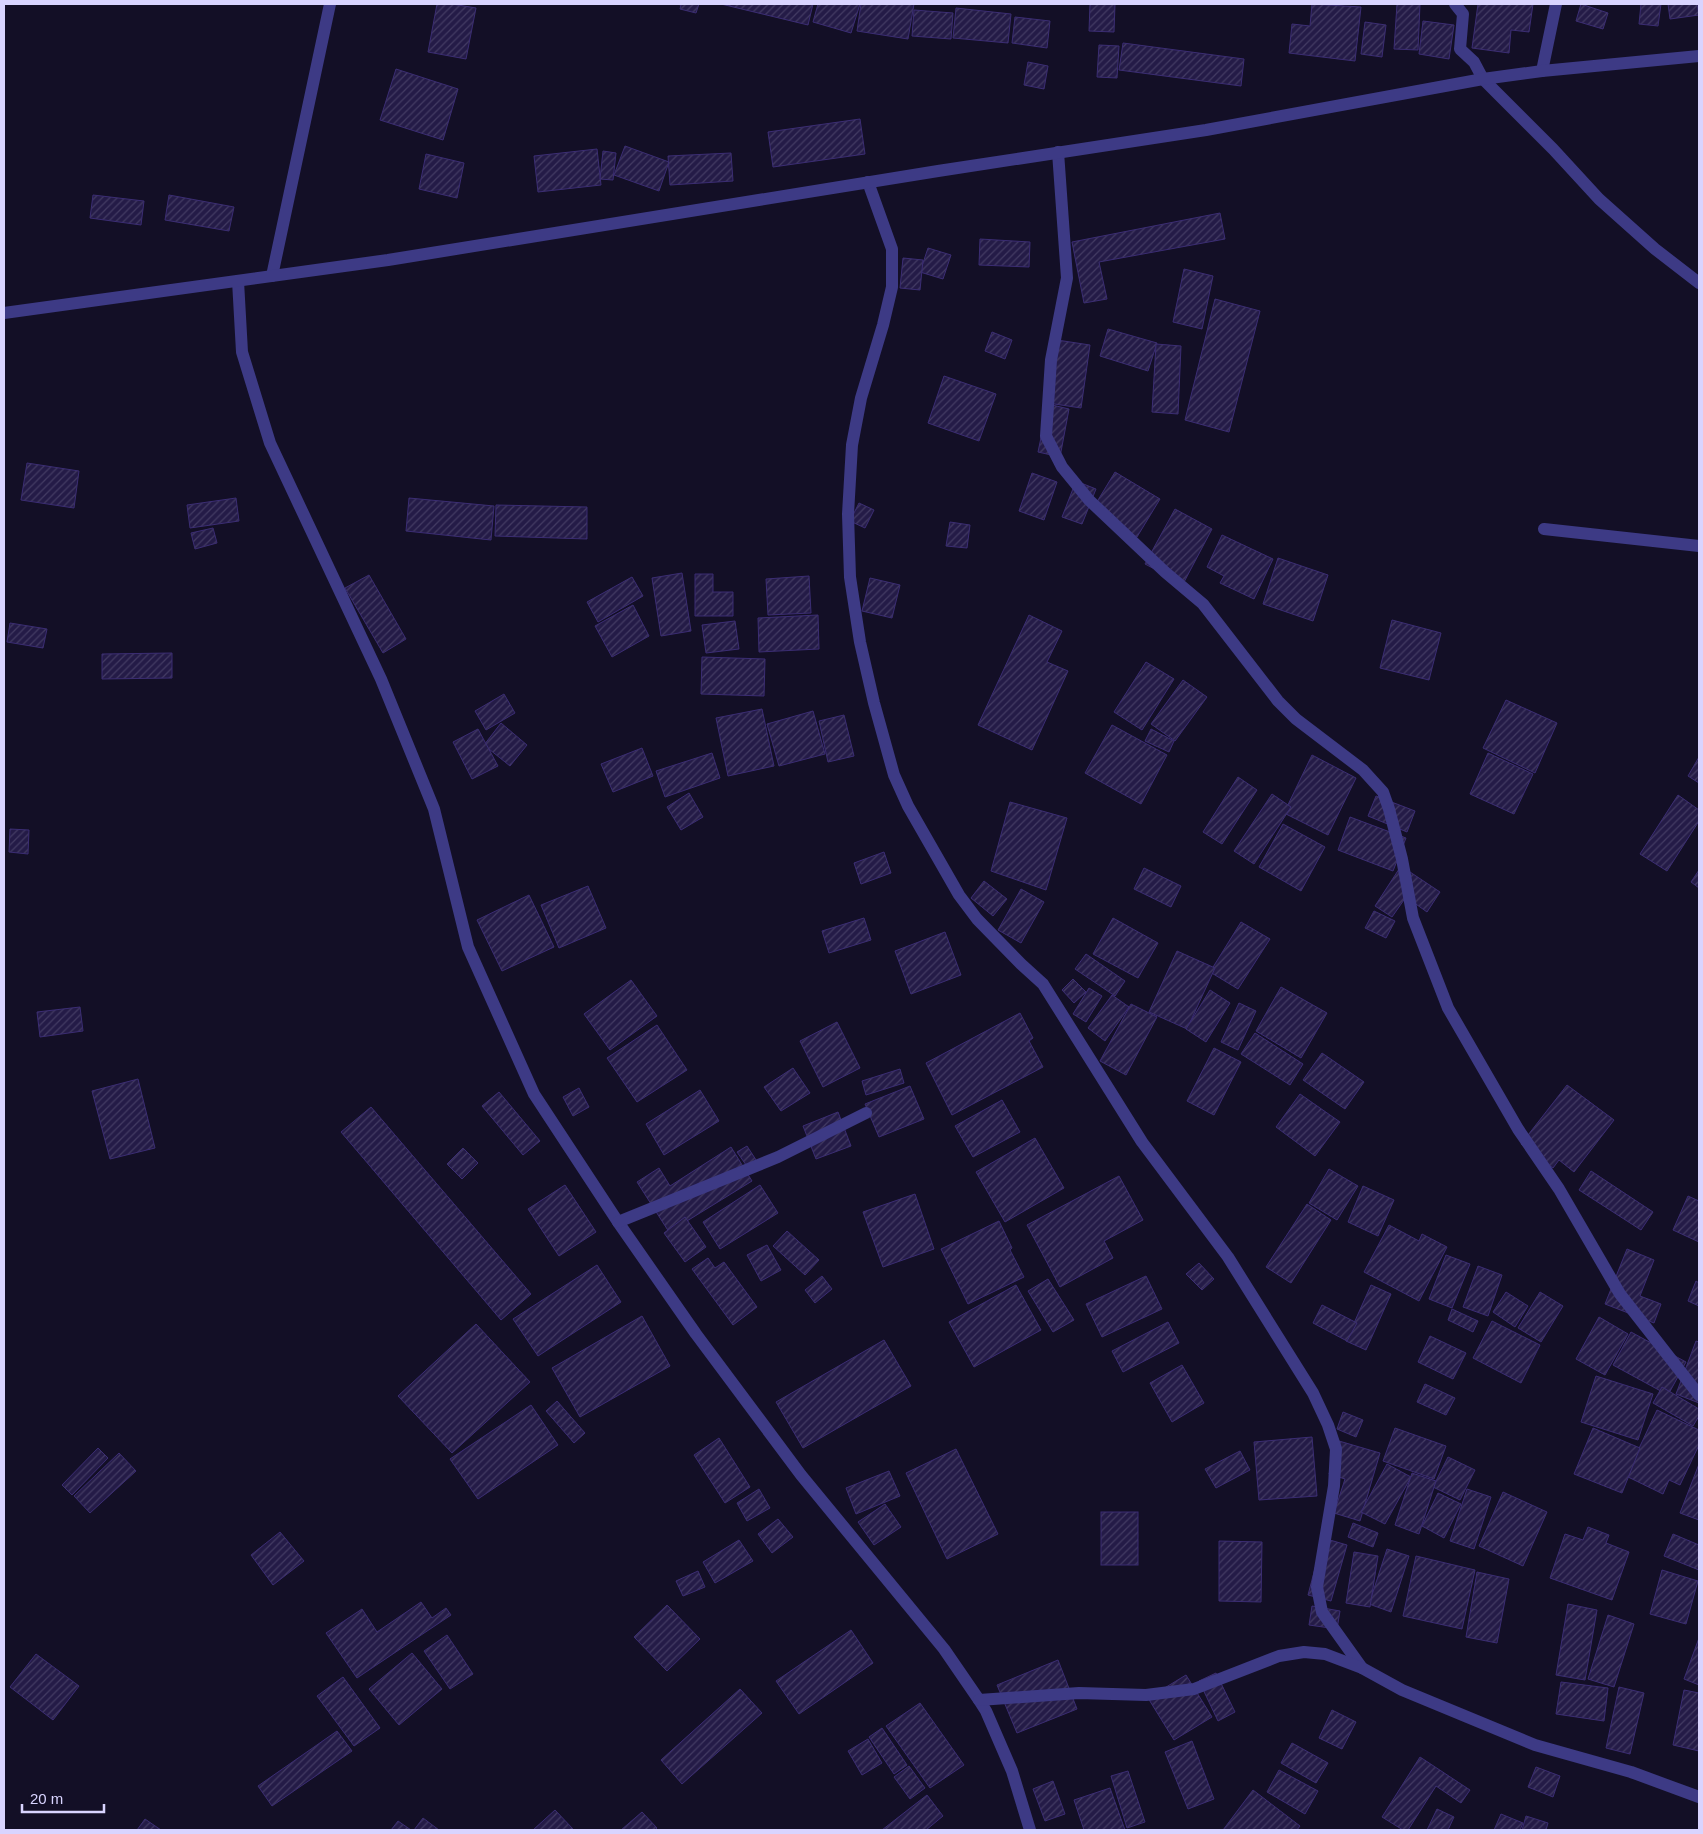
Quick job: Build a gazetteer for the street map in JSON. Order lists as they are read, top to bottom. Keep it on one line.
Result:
{"scale_bar":"20 m"}
